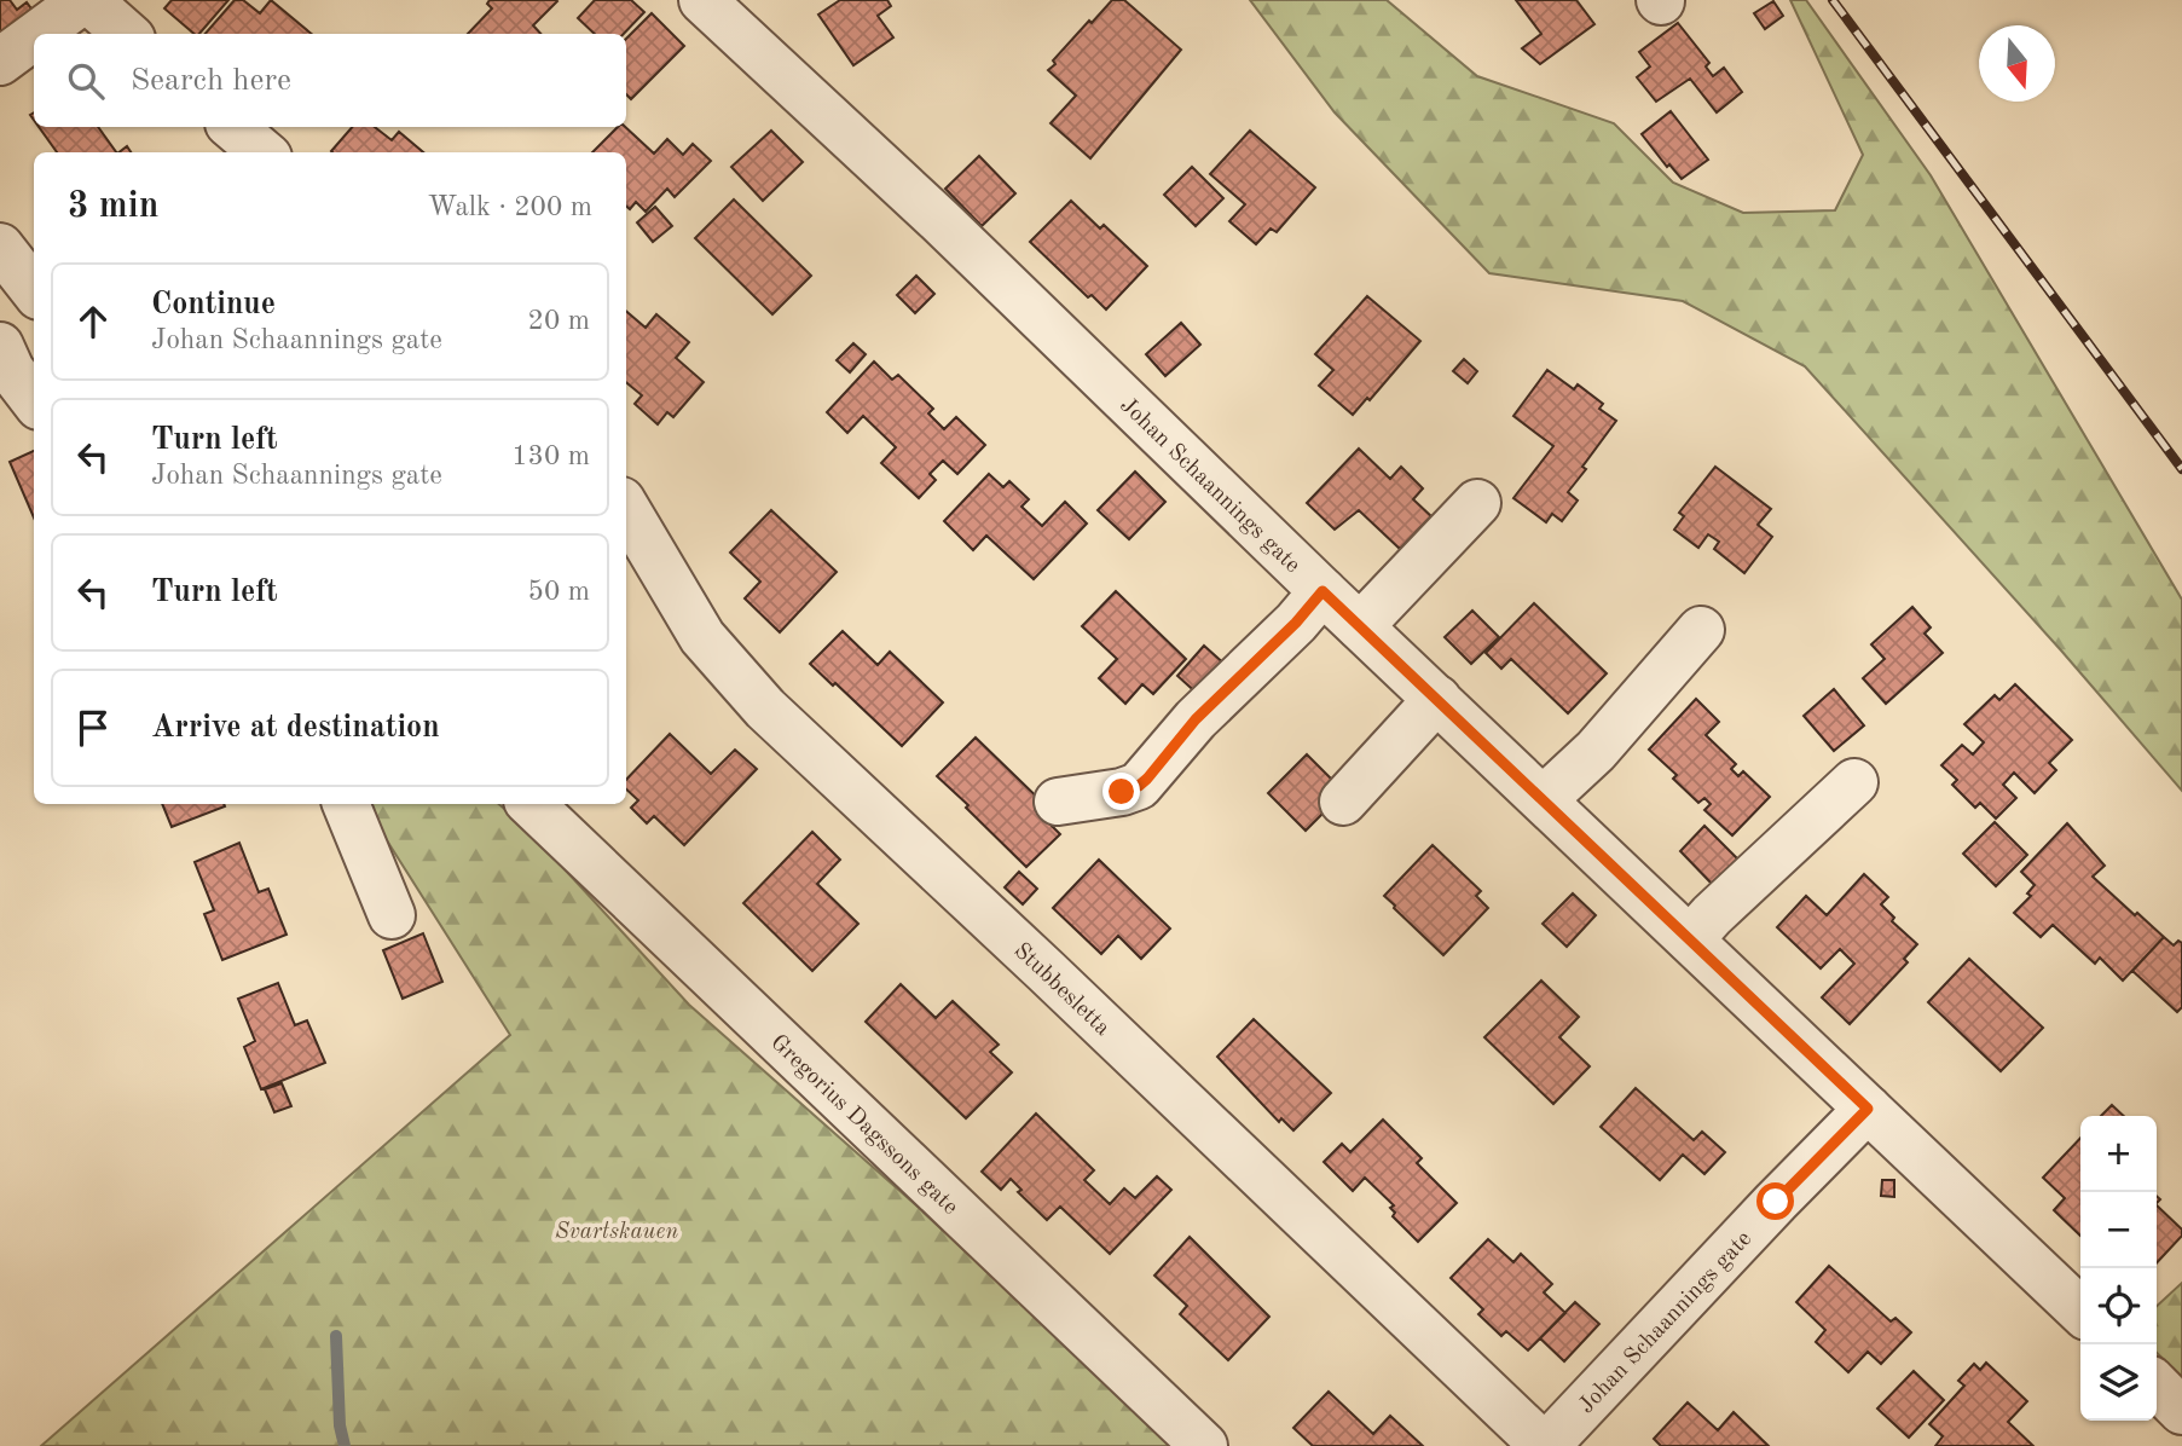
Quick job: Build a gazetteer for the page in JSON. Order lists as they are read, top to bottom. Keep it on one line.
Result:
{"streets":{"street":["Johan Schaannings gate","Stubbesletta","Gregorius Dagssons gate"]},"crossings":[["Johan Schaannings gate","Stubbesletta"]],"parks":["Svartskauen"],"north":"bottom","page":{"search":"Search here","heading":["3 min","Walk · 200 m"],"list":[["Continue","Johan Schaannings gate","20 m"],["Turn left","Johan Schaannings gate","130 m"],["Turn left","50 m"],"Arrive at destination"],"map_buttons":["+","−"]}}
